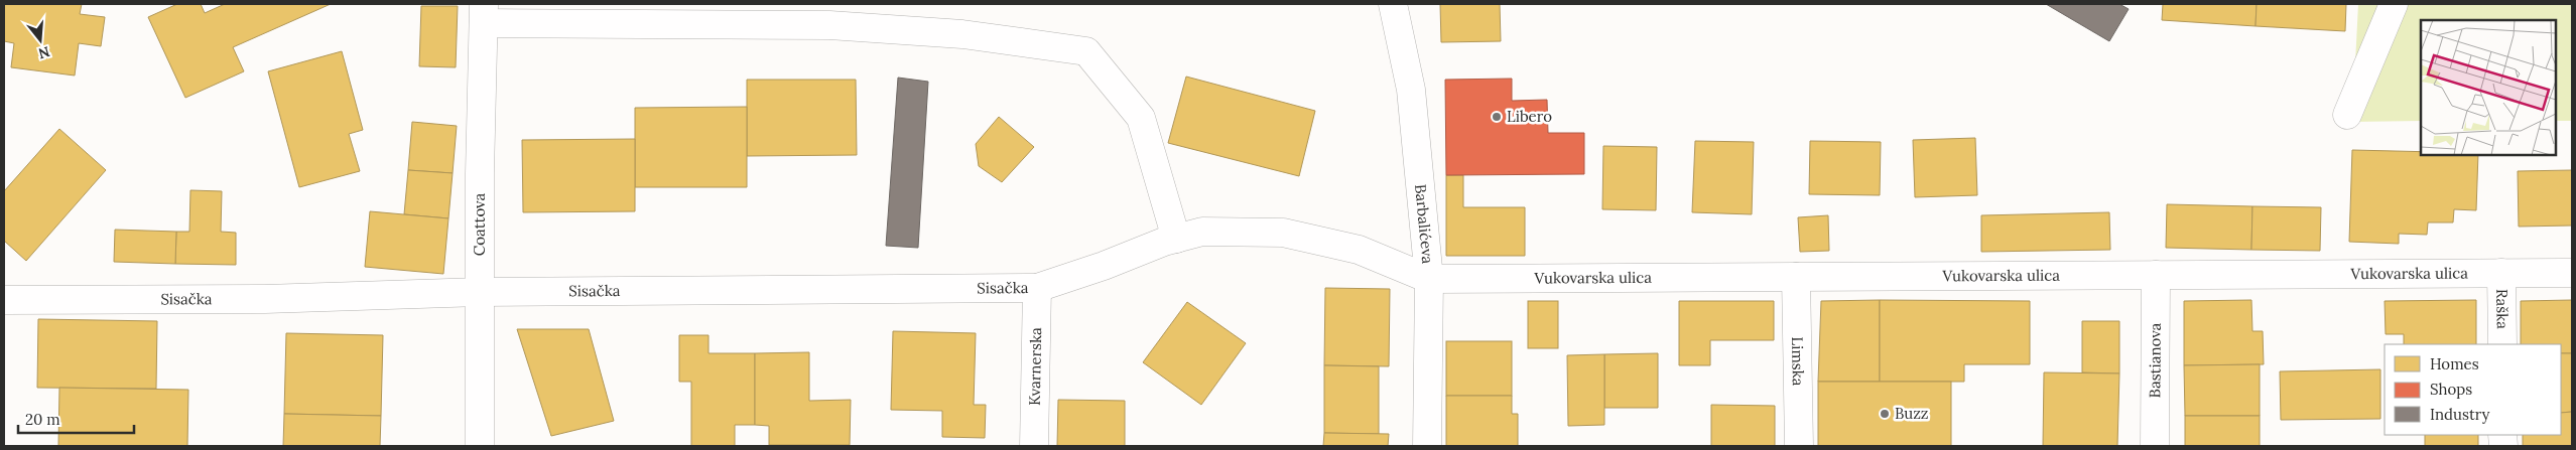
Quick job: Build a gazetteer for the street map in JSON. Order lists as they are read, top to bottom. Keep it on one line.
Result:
{"streets":{"street":["Barbalićeva","Coattova","Vukovarska ulica","Sisačka","Raška","Bastianova","Limska","Kvarnerska"]},"crossings":[["Barbalićeva","Vukovarska ulica"],["Barbalićeva","Sisačka"],["Coattova","Sisačka"],["Vukovarska ulica","Sisačka"],["Vukovarska ulica","Raška"],["Vukovarska ulica","Bastianova"],["Vukovarska ulica","Limska"],["Sisačka","Kvarnerska"]],"places":["Libero","Buzz"],"legend":["Homes","Shops","Industry"],"scale_bar":"20 m","north":"bottom"}
